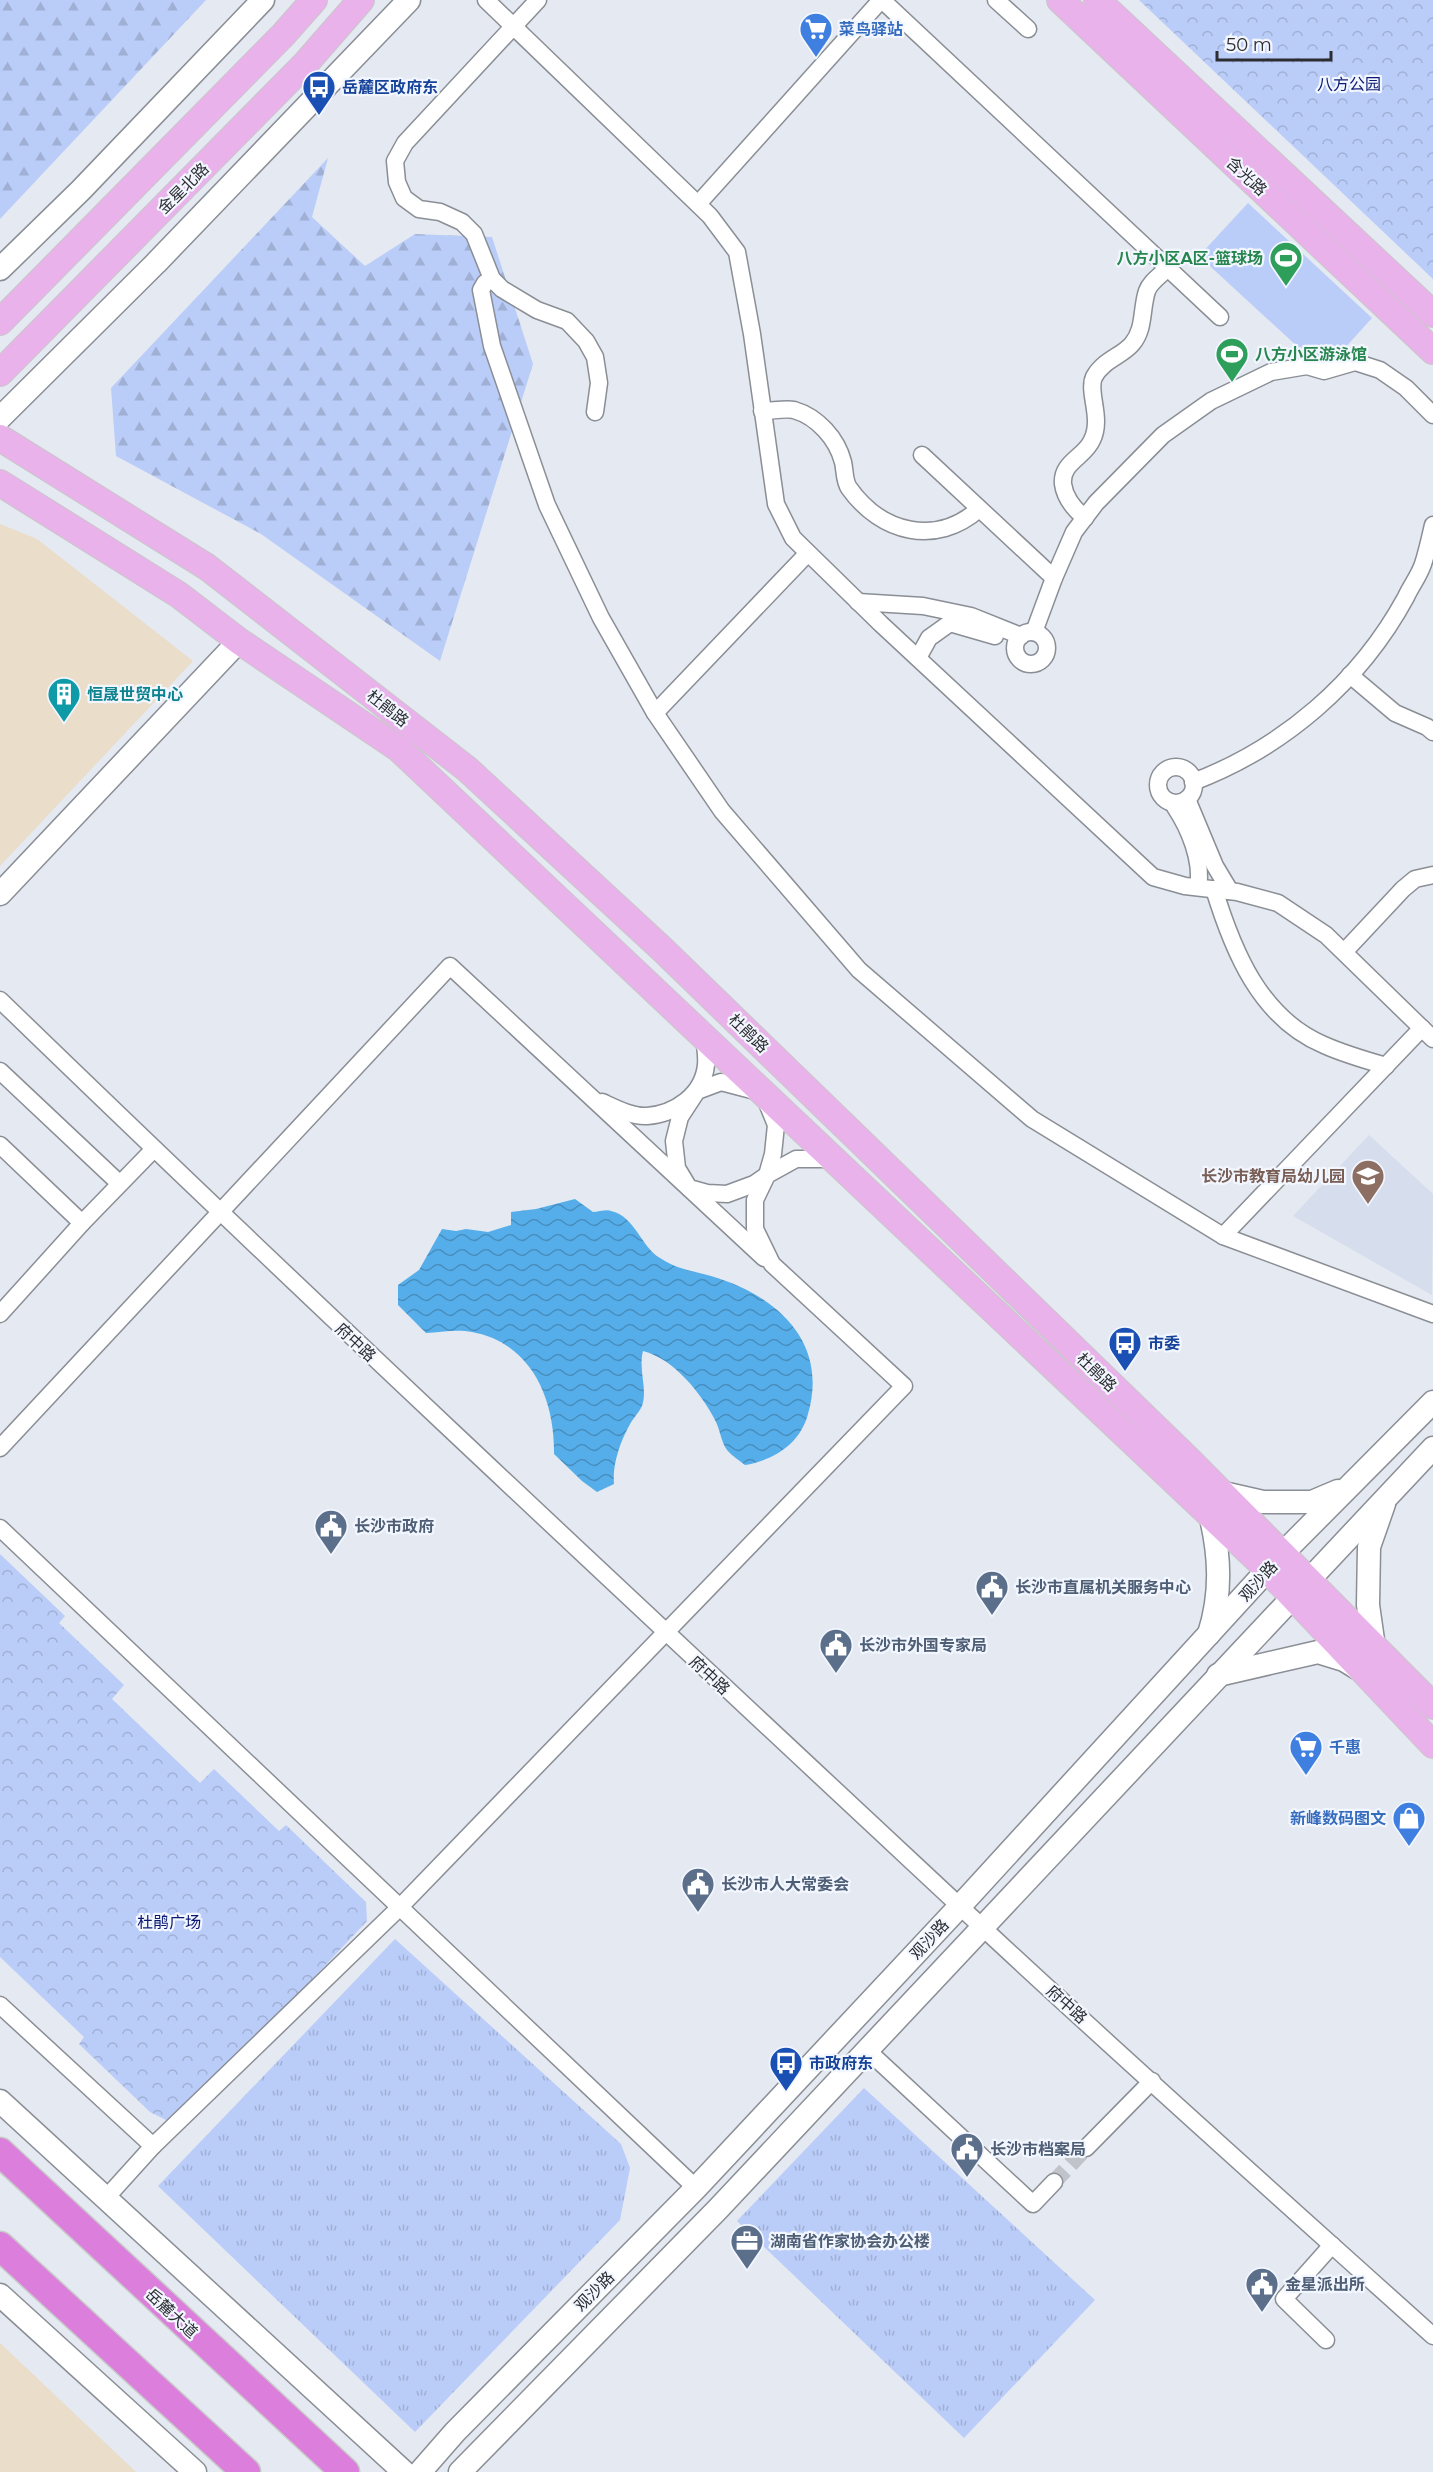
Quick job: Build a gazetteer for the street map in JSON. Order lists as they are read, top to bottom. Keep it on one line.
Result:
{"streets":{"highway":["岳麓大道"],"main road":["含光路","金星北路","杜鹃路","观沙路"],"street":["府中路"]},"crossings":[["杜鹃路","观沙路"],["府中路","观沙路"]],"parks":["八方公园","杜鹃广场"],"places":{"supermarket":["菜鸟驿站","千惠"],"bus stop":["岳麓区政府东","市委","市政府东"],"sports":["八方小区A区-篮球场","八方小区游泳馆"],"building":["恒晟世贸中心"],"school or university":["长沙市教育局幼儿园"],"public building":["长沙市政府","长沙市直属机关服务中心","长沙市外国专家局","长沙市人大常委会","长沙市档案局","金星派出所"],"shop":["新峰数码图文"],"office":["湖南省作家协会办公楼"]},"scale_bar":"50 m"}
